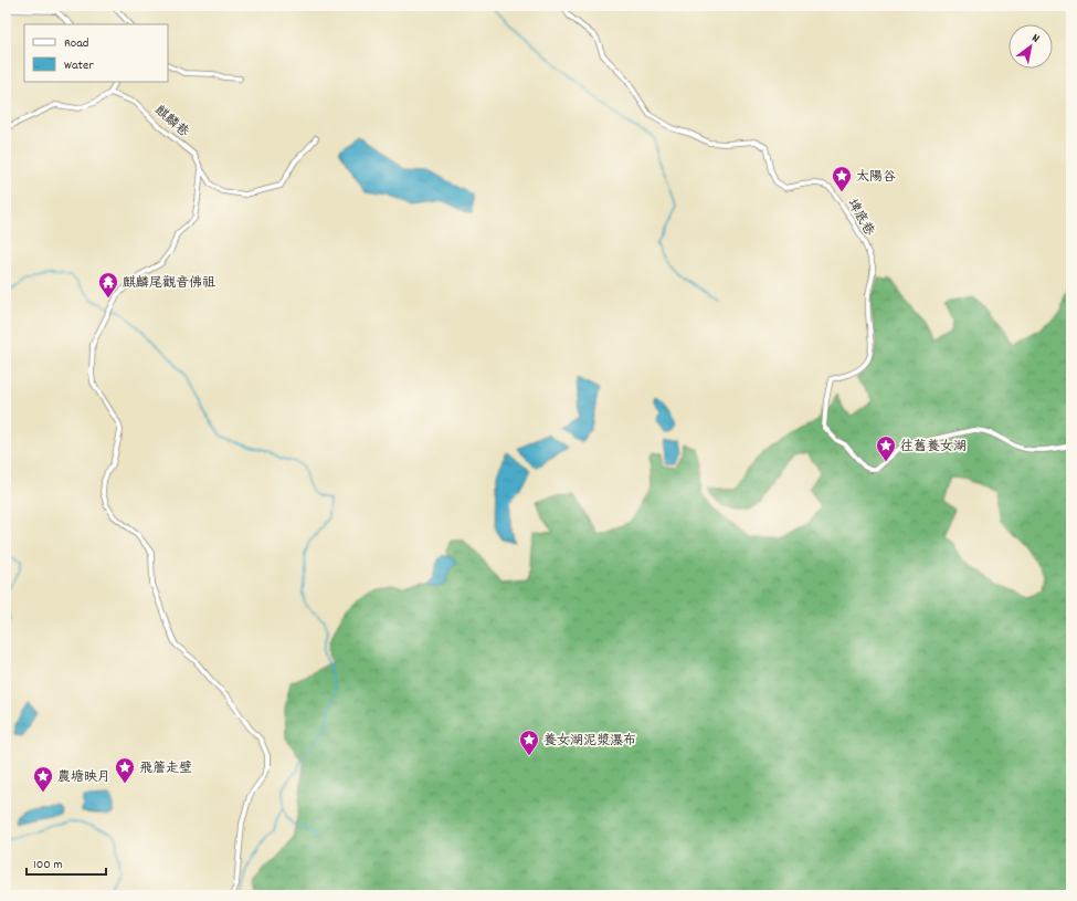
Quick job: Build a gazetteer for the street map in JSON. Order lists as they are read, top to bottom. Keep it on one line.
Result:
{"streets":{"street":["麒麟巷","埤底巷"]},"places":{"place":["太陽谷","往舊養女湖","養女湖泥漿瀑布","飛簷走壁","農塘映月"],"temple":["麒麟尾觀音佛祖"]},"legend":["Road","Water"],"scale_bar":"100 m","north":"top right"}
